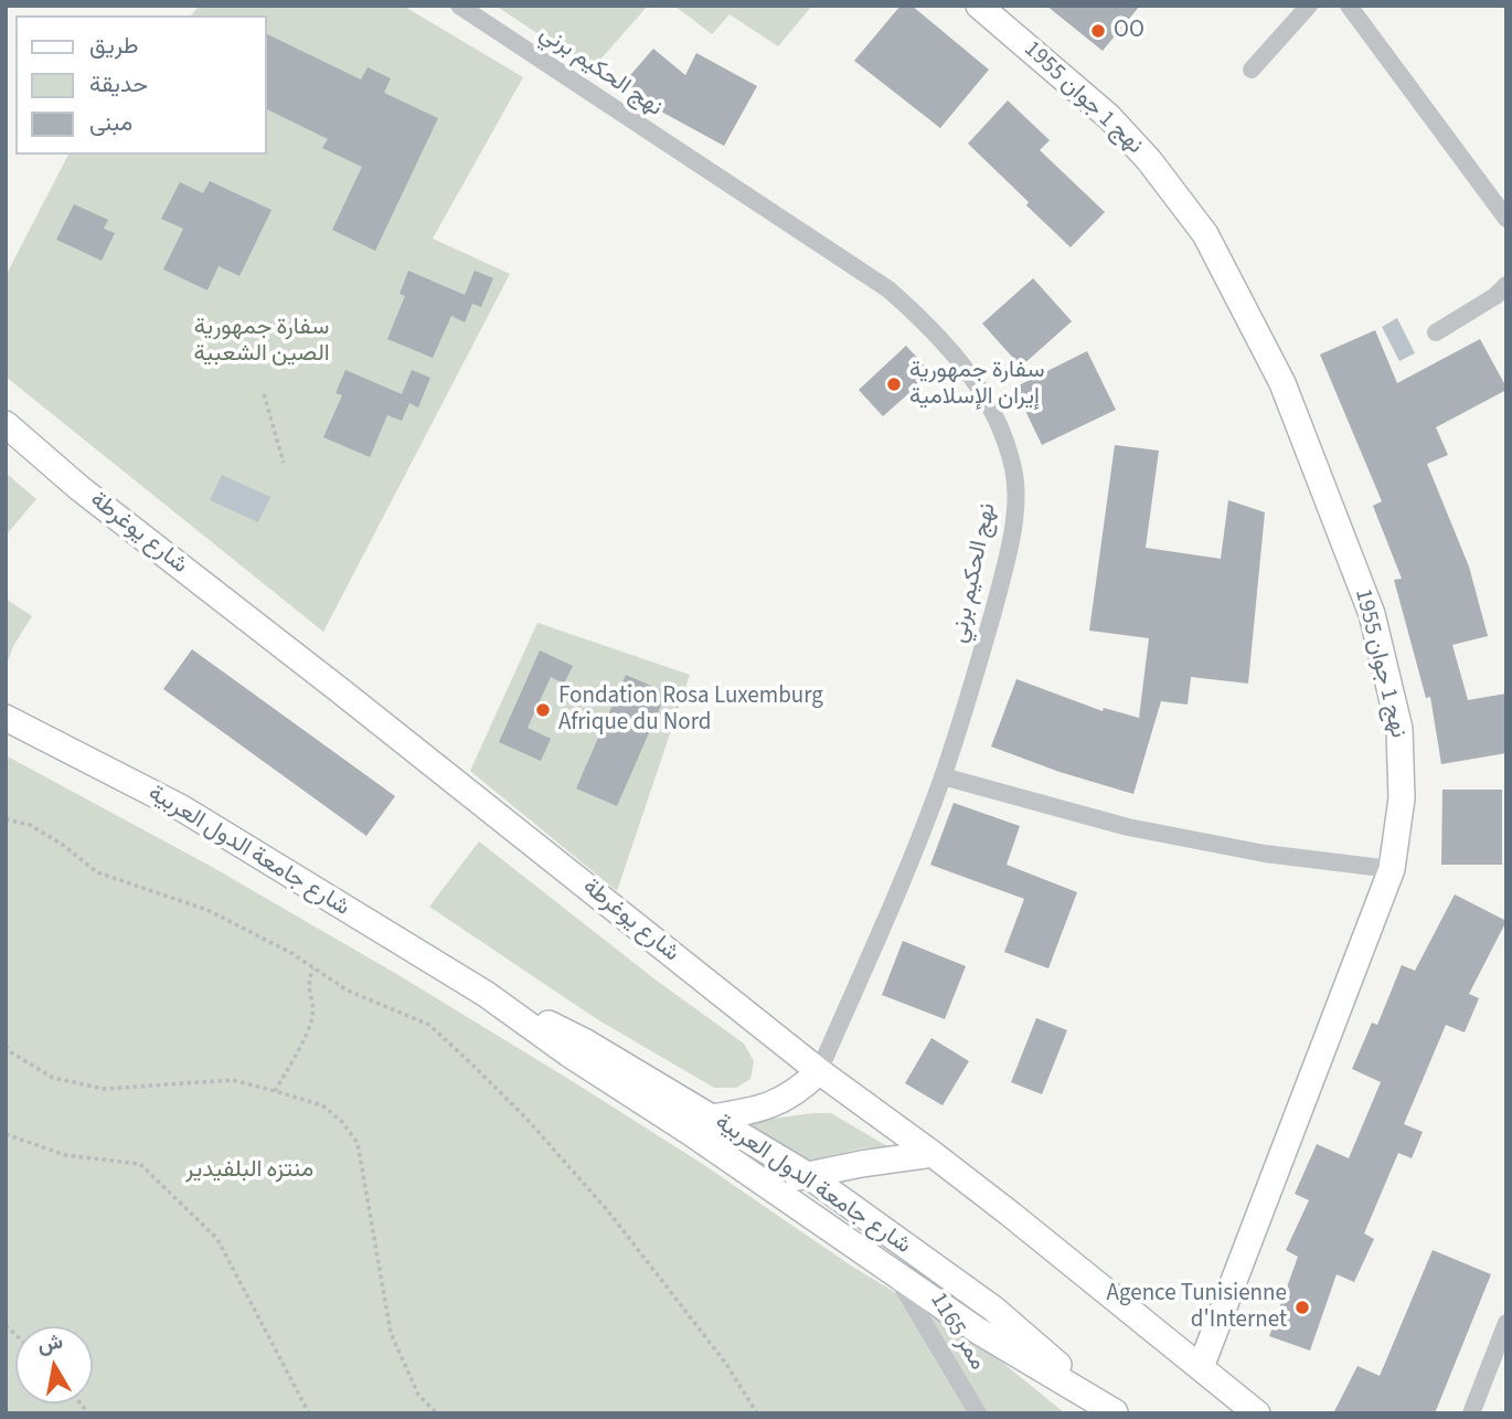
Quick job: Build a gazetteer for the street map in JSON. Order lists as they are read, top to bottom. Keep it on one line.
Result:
{"streets":{"street":["نهج الحكيم برني","نهج 1 جوان 1955","شارع يوغرطة","شارع جامعة الدول العربية","ممر 1165"]},"crossings":[["نهج الحكيم برني","شارع يوغرطة"],["نهج 1 جوان 1955","شارع يوغرطة"],["شارع جامعة الدول العربية","ممر 1165"]],"parks":["سفارة جمهورية الصين الشعبية","منتزه البلفيدير"],"places":["OO","سفارة جمهورية إيران الإسلامية","Fondation Rosa Luxemburg Afrique du Nord","Agence Tunisienne d'Internet"],"legend":["طريق","حديقة","مبنى"],"north":"top"}
